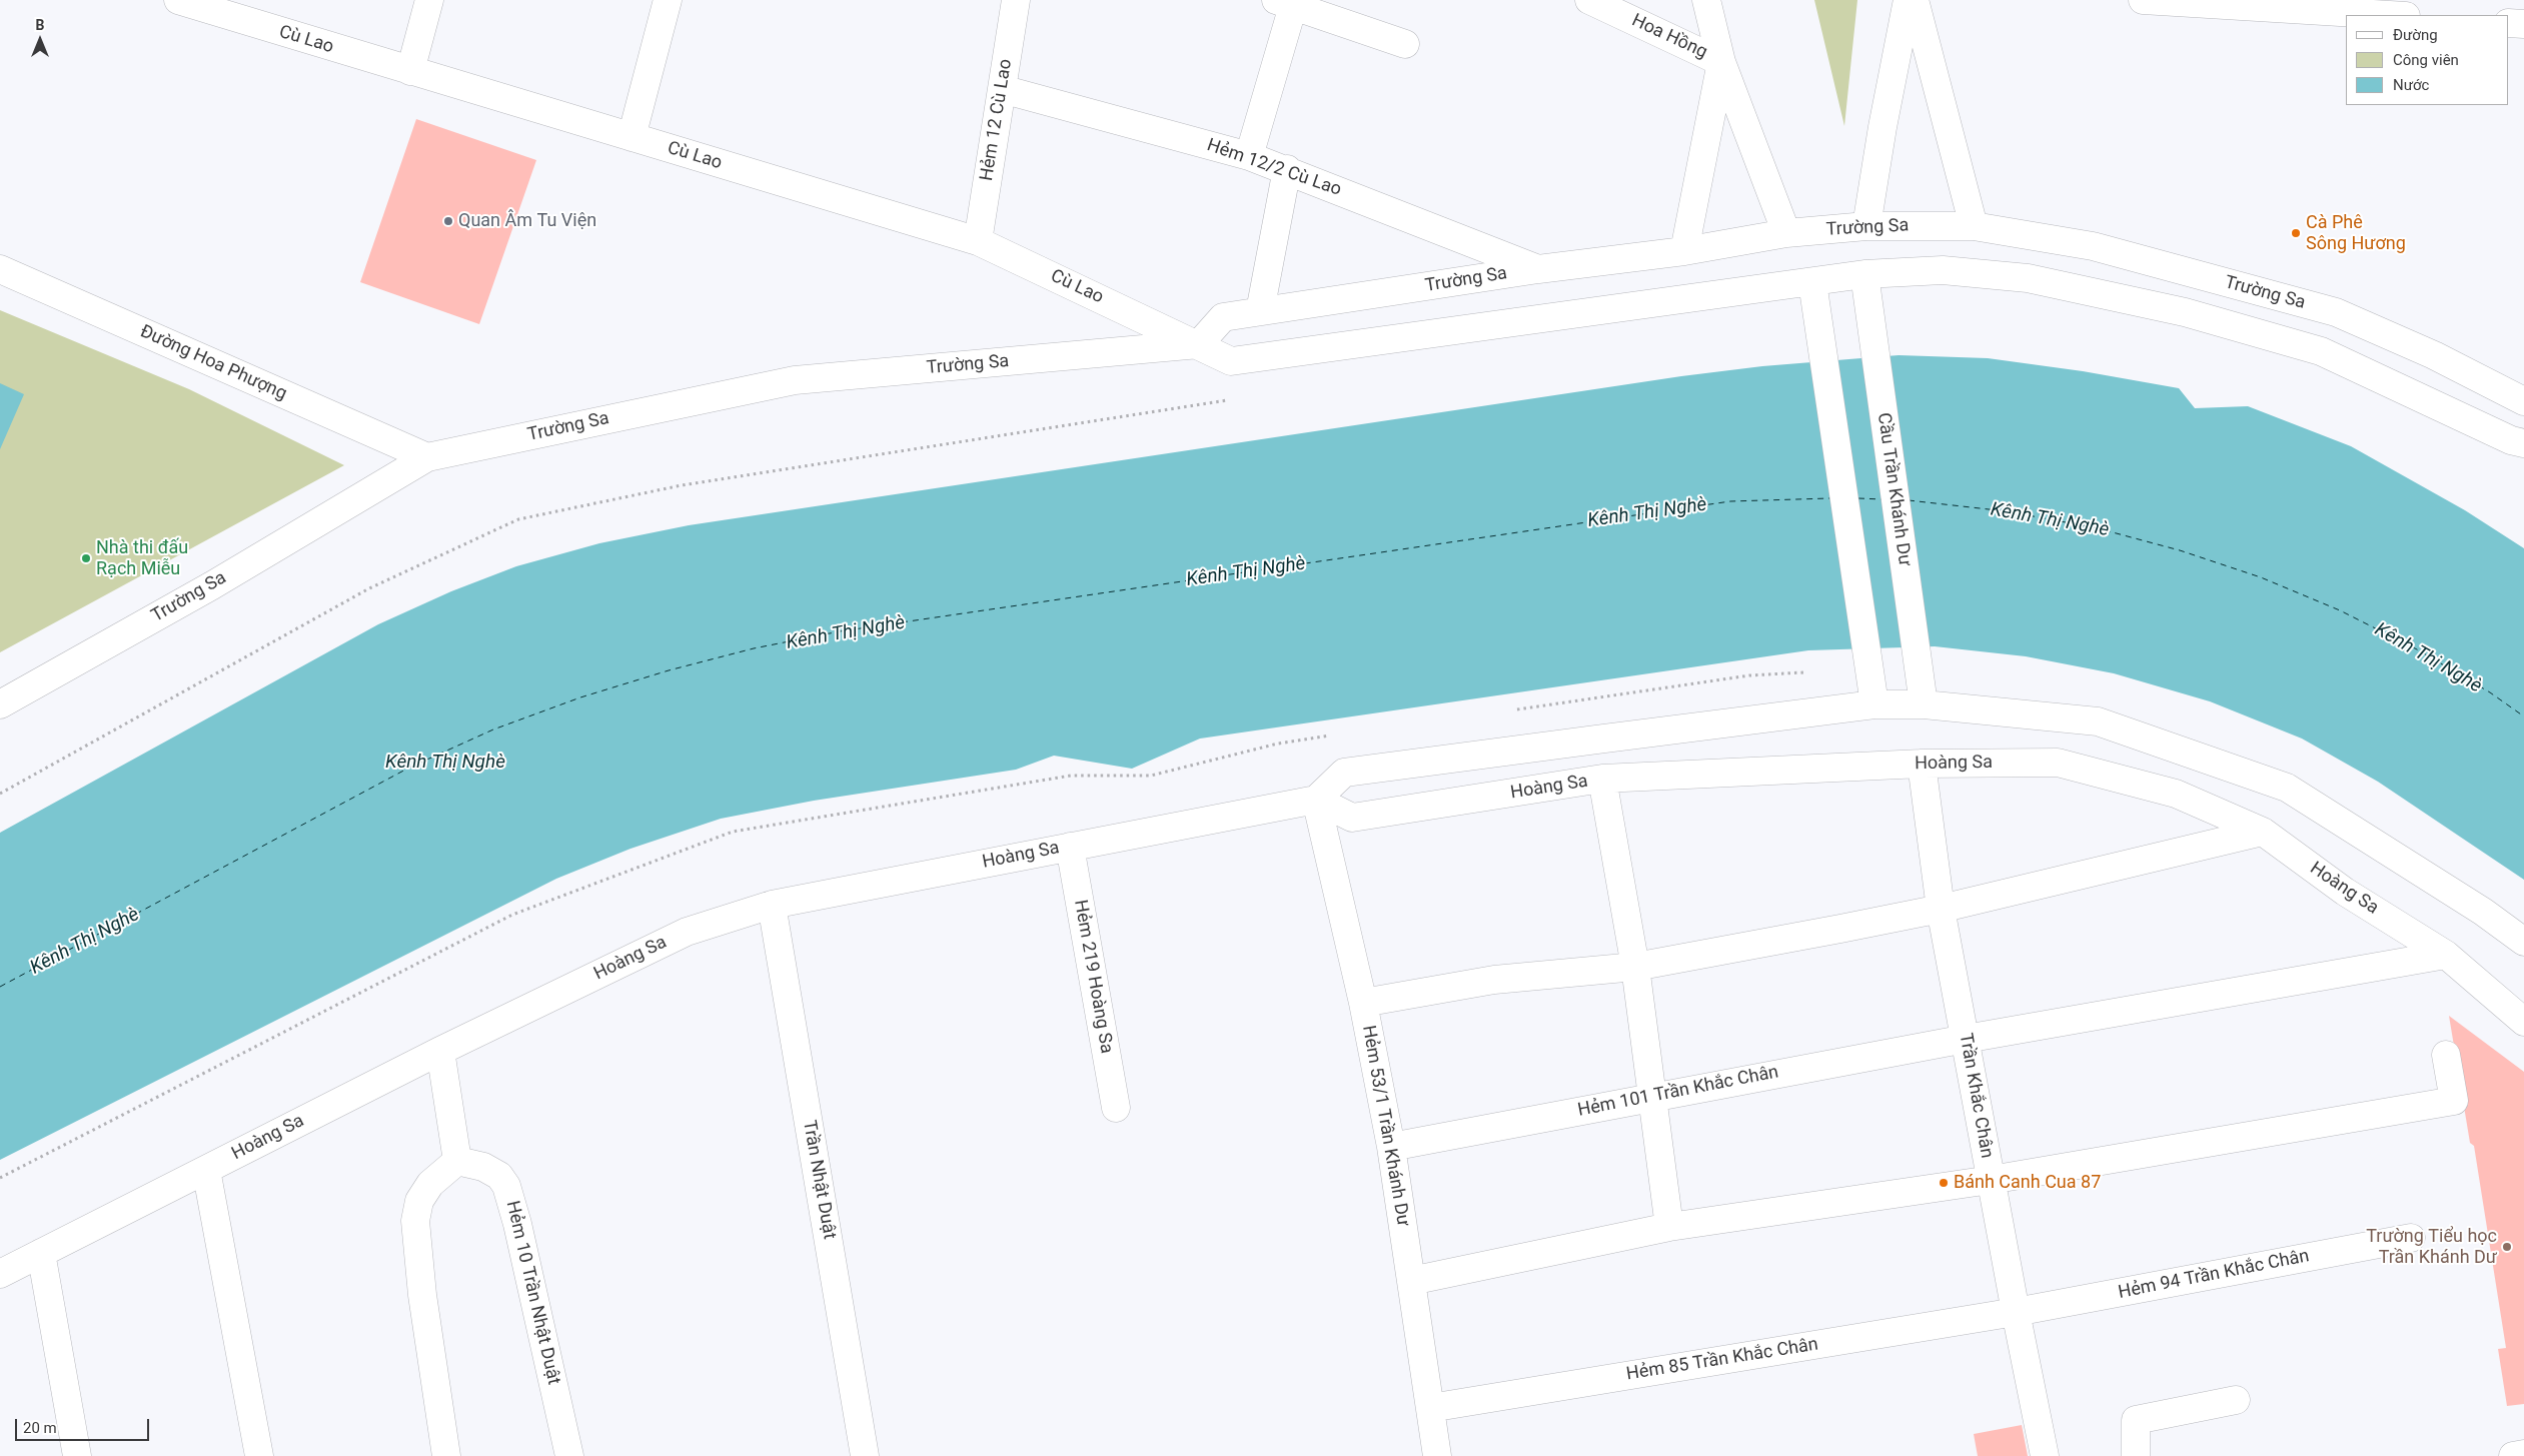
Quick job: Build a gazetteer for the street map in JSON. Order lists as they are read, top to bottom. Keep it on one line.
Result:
{"streets":{"street":["Hoa Hồng","Cù Lao","Hẻm 12 Cù Lao","Hẻm 12/2 Cù Lao","Trường Sa","Đường Hoa Phượng","Cầu Trần Khánh Dư","Hoàng Sa","Hẻm 219 Hoàng Sa","Hẻm 101 Trần Khắc Chân","Trần Khắc Chân","Hẻm 53/1 Trần Khánh Dư","Trần Nhật Duật","Hẻm 94 Trần Khắc Chân","Hẻm 10 Trần Nhật Duật","Hẻm 85 Trần Khắc Chân"]},"crossings":[["Cù Lao","Hẻm 12 Cù Lao"],["Cù Lao","Trường Sa"],["Hẻm 12 Cù Lao","Hẻm 12/2 Cù Lao"],["Hẻm 12/2 Cù Lao","Trường Sa"],["Trường Sa","Đường Hoa Phượng"],["Hoàng Sa","Hẻm 219 Hoàng Sa"],["Hoàng Sa","Hẻm 101 Trần Khắc Chân"],["Hoàng Sa","Trần Khắc Chân"],["Hoàng Sa","Hẻm 53/1 Trần Khánh Dư"],["Hoàng Sa","Trần Nhật Duật"],["Hẻm 101 Trần Khắc Chân","Trần Khắc Chân"],["Hẻm 101 Trần Khắc Chân","Hẻm 53/1 Trần Khánh Dư"],["Trần Khắc Chân","Hẻm 94 Trần Khắc Chân"],["Trần Khắc Chân","Hẻm 85 Trần Khắc Chân"],["Hẻm 53/1 Trần Khánh Dư","Hẻm 85 Trần Khắc Chân"],["Hẻm 94 Trần Khắc Chân","Hẻm 85 Trần Khắc Chân"]],"water":["Kênh Thị Nghè"],"places":["Quan Âm Tu Viện","Cà Phê Sông Hương","Nhà thi đấu Rạch Miễu","Bánh Canh Cua 87","Trường Tiểu học Trần Khánh Dư"],"legend":["Đường","Công viên","Nước"],"scale_bar":"20 m","north":"top"}
